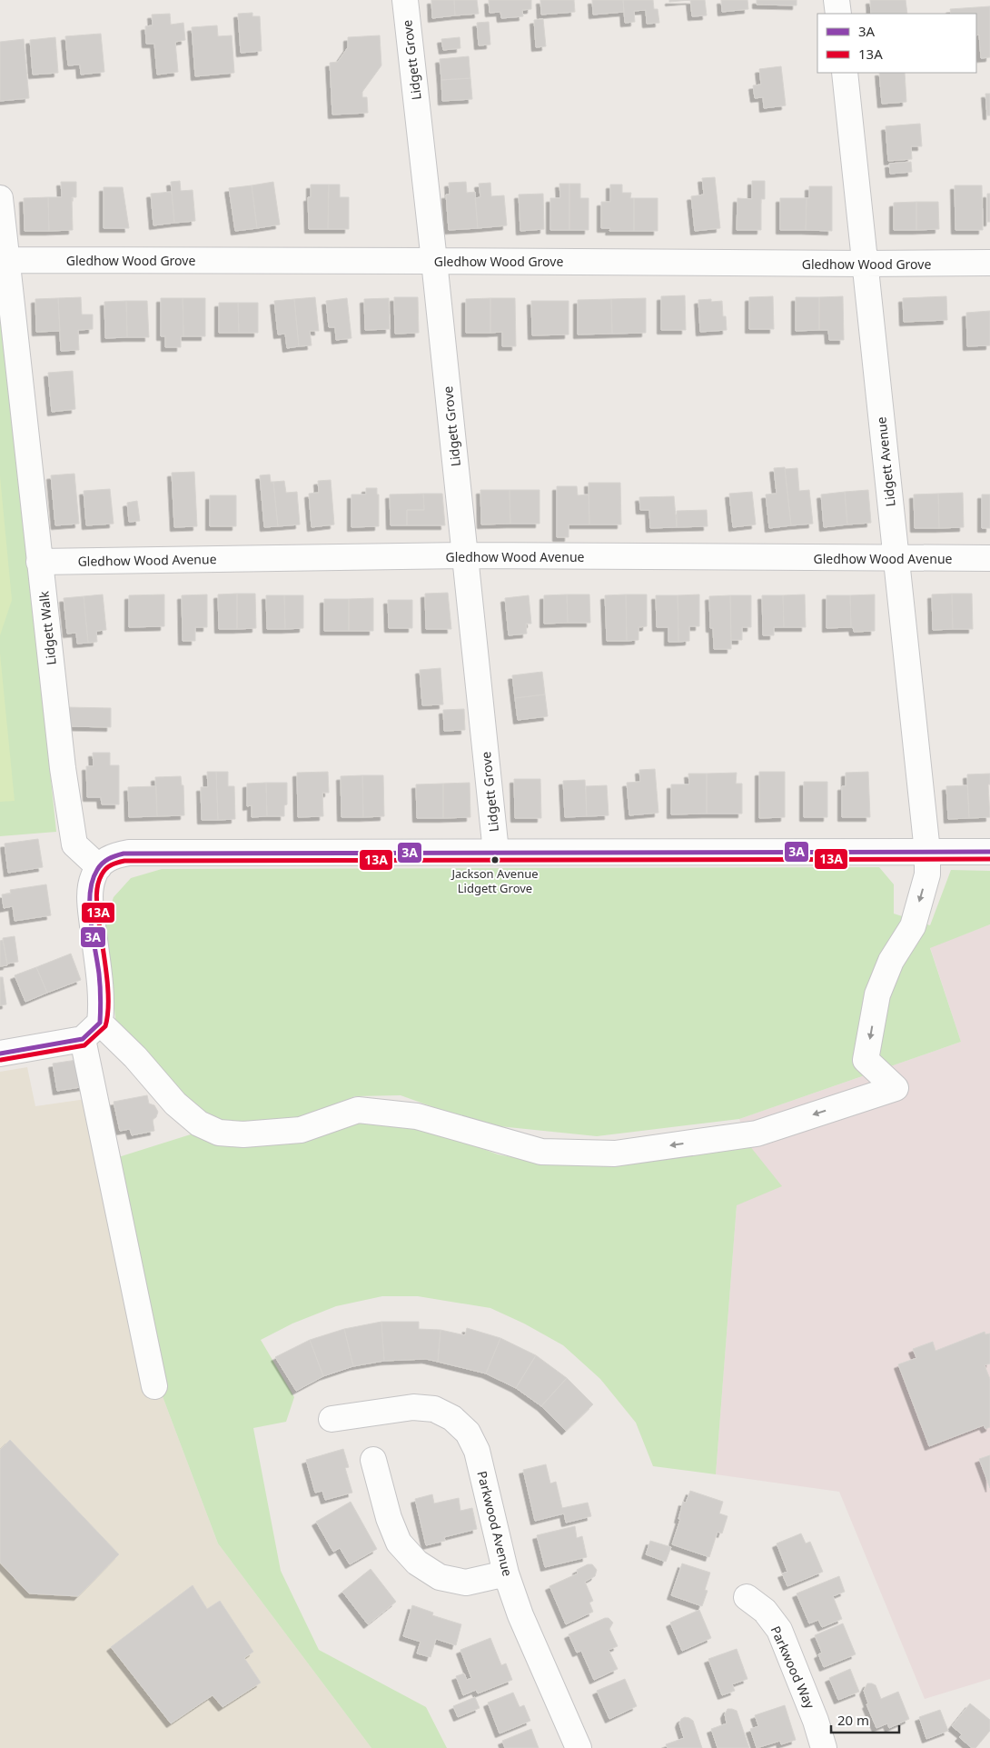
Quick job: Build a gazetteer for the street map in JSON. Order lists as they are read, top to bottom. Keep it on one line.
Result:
{"streets":{"street":["Lidgett Grove","Gledhow Wood Grove","Lidgett Avenue","Gledhow Wood Avenue","Lidgett Walk","Parkwood Avenue","Parkwood Way"]},"crossings":[["Lidgett Grove","Gledhow Wood Grove"],["Lidgett Grove","Gledhow Wood Avenue"],["Gledhow Wood Grove","Lidgett Avenue"],["Gledhow Wood Grove","Lidgett Walk"],["Lidgett Avenue","Gledhow Wood Avenue"],["Gledhow Wood Avenue","Lidgett Walk"]],"places":["Jackson Avenue Lidgett Grove"],"lines":["transit line 3A","transit line 13A"],"legend":["3A","13A"],"scale_bar":"20 m"}
